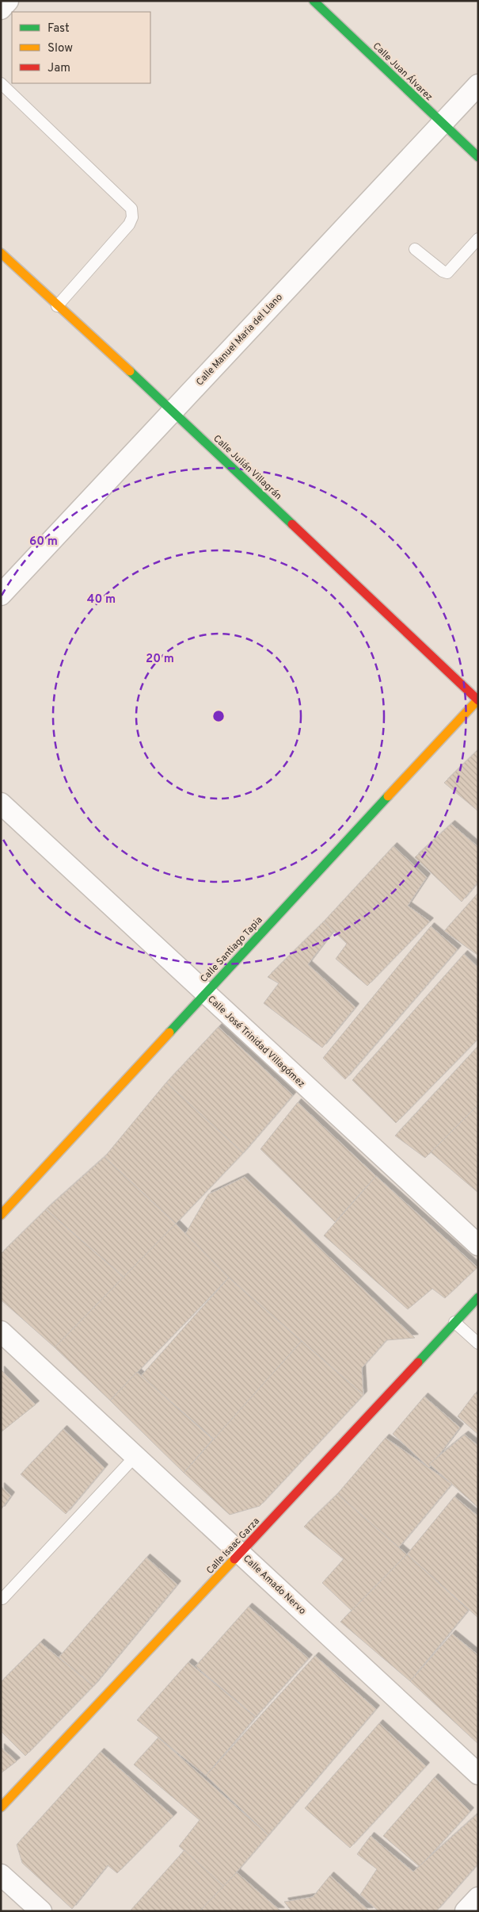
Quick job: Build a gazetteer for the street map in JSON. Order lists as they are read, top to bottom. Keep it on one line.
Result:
{"streets":{"street":["Calle Juan Álvarez","Calle Manuel Maria del Llano","Calle Julián Villagrán","Calle Santiago Tapia","Calle José Trinidad Villagómez","Calle Isaac Garza","Calle Amado Nervo"]},"crossings":[["Calle Juan Álvarez","Calle Manuel Maria del Llano"],["Calle Manuel Maria del Llano","Calle Julián Villagrán"],["Calle Julián Villagrán","Calle Santiago Tapia"],["Calle Santiago Tapia","Calle José Trinidad Villagómez"],["Calle Isaac Garza","Calle Amado Nervo"]],"legend":["Fast","Slow","Jam"],"rings":["60 m","40 m","20 m"]}
